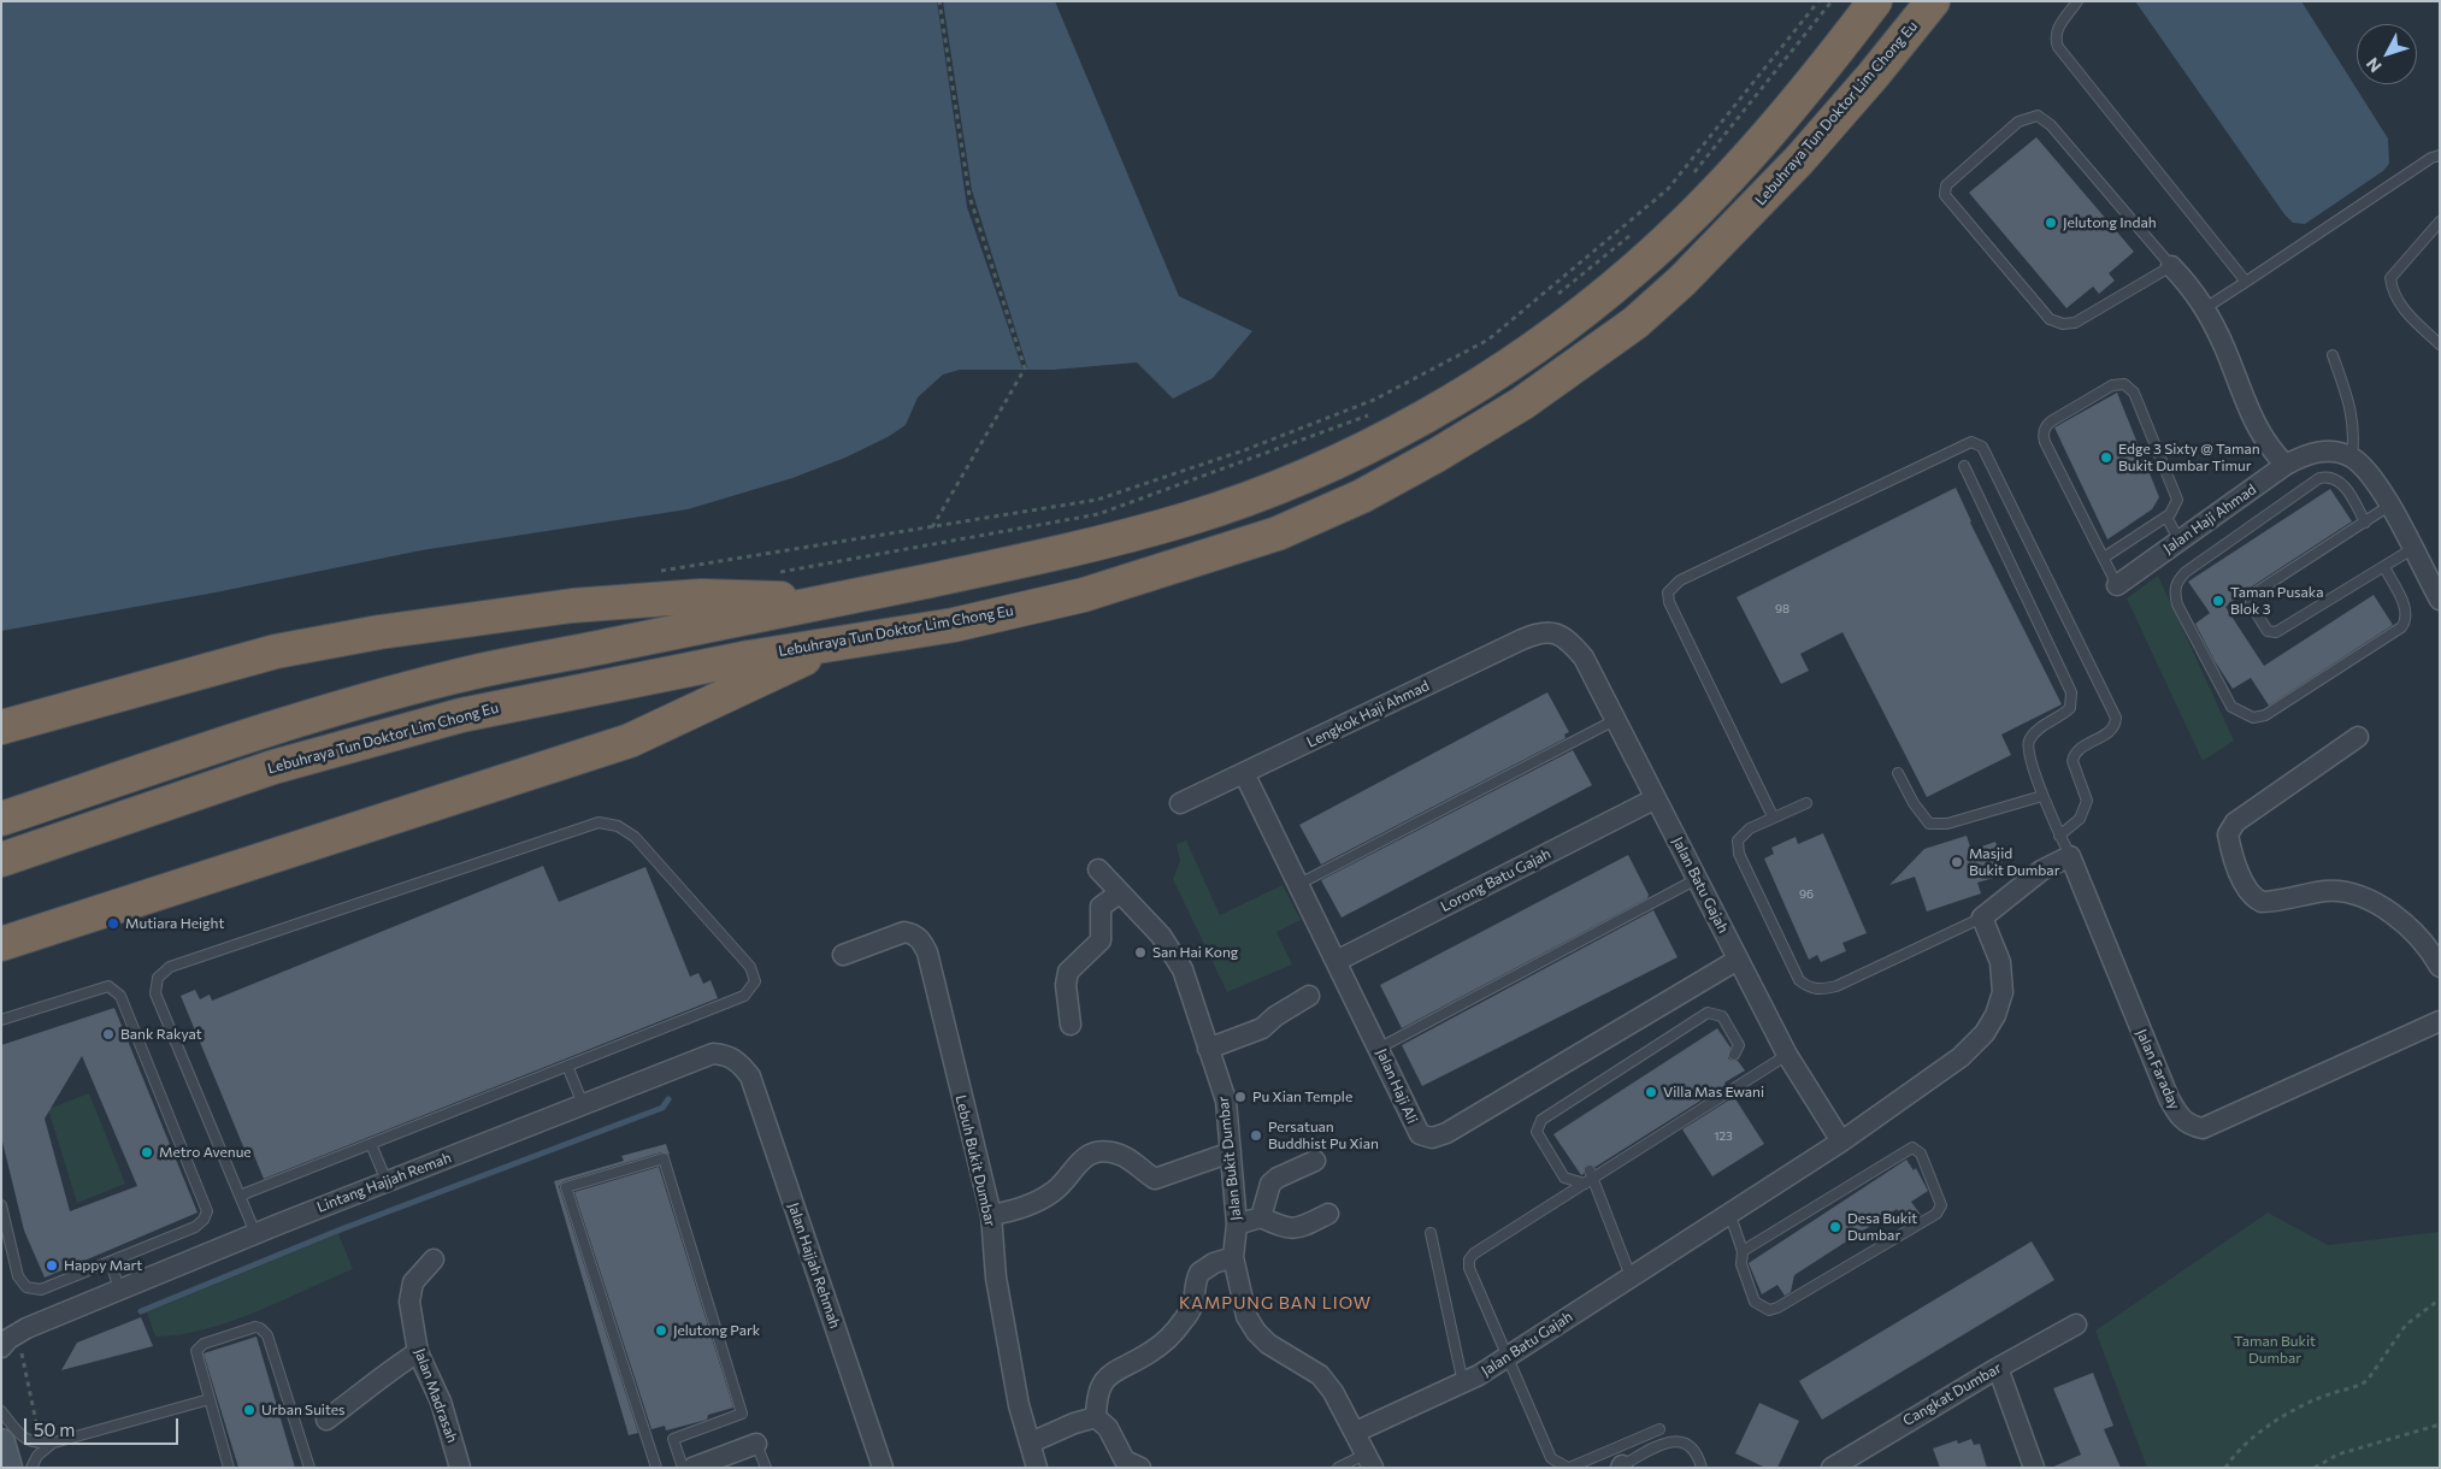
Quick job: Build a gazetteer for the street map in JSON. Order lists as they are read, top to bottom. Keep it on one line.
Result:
{"streets":{"highway":["Lebuhraya Tun Doktor Lim Chong Eu"],"street":["Jalan Haji Ahmad","Lengkok Haji Ahmad","Lorong Batu Gajah","Jalan Batu Gajah","Jalan Faraday","Jalan Haji Ali","Jalan Bukit Dumbar","Lebuh Bukit Dumbar","Lintang Hajjah Remah","Jalan Hajjah Rehmah","Cangkat Dumbar","Jalan Madrasah"]},"crossings":[["Lengkok Haji Ahmad","Jalan Batu Gajah"],["Lengkok Haji Ahmad","Jalan Haji Ali"],["Lorong Batu Gajah","Jalan Batu Gajah"],["Lorong Batu Gajah","Jalan Haji Ali"],["Jalan Batu Gajah","Jalan Haji Ali"],["Jalan Batu Gajah","Jalan Bukit Dumbar"],["Lintang Hajjah Remah","Jalan Hajjah Rehmah"]],"districts":["KAMPUNG BAN LIOW"],"parks":["Taman Bukit Dumbar"],"places":["Jelutong Indah","Edge 3 Sixty @ Taman Bukit Dumbar Timur","Taman Pusaka Blok 3","Masjid Bukit Dumbar","Mutiara Height","San Hai Kong","Bank Rakyat","Villa Mas Ewani","Pu Xian Temple","Persatuan Buddhist Pu Xian","Metro Avenue","Desa Bukit Dumbar","Happy Mart","Jelutong Park","Urban Suites"],"house_numbers":["98","96","123"],"scale_bar":"50 m","north":"bottom left"}
